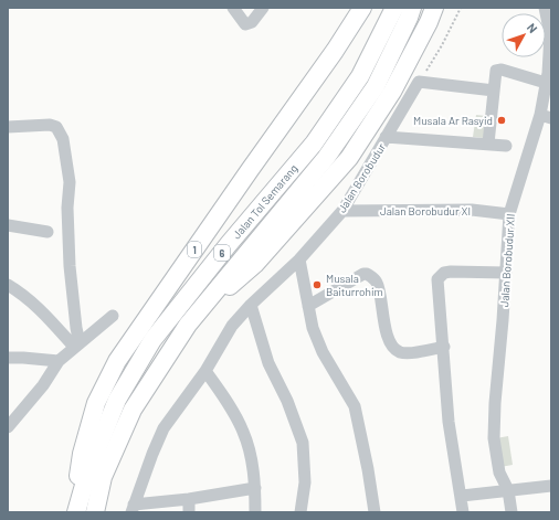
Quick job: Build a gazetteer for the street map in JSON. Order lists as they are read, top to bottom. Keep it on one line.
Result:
{"streets":{"highway":["Jalan Tol Semarang","1","6"],"street":["Jalan Borobudur","Jalan Borobudur XI","Jalan Borobudur XII"]},"crossings":[["Jalan Borobudur","Jalan Borobudur XI"],["Jalan Tol Semarang","1"],["Jalan Borobudur XI","Jalan Borobudur XII"]],"places":["Musala Ar Rasyid","Musala Baiturrohim"],"north":"top right"}
